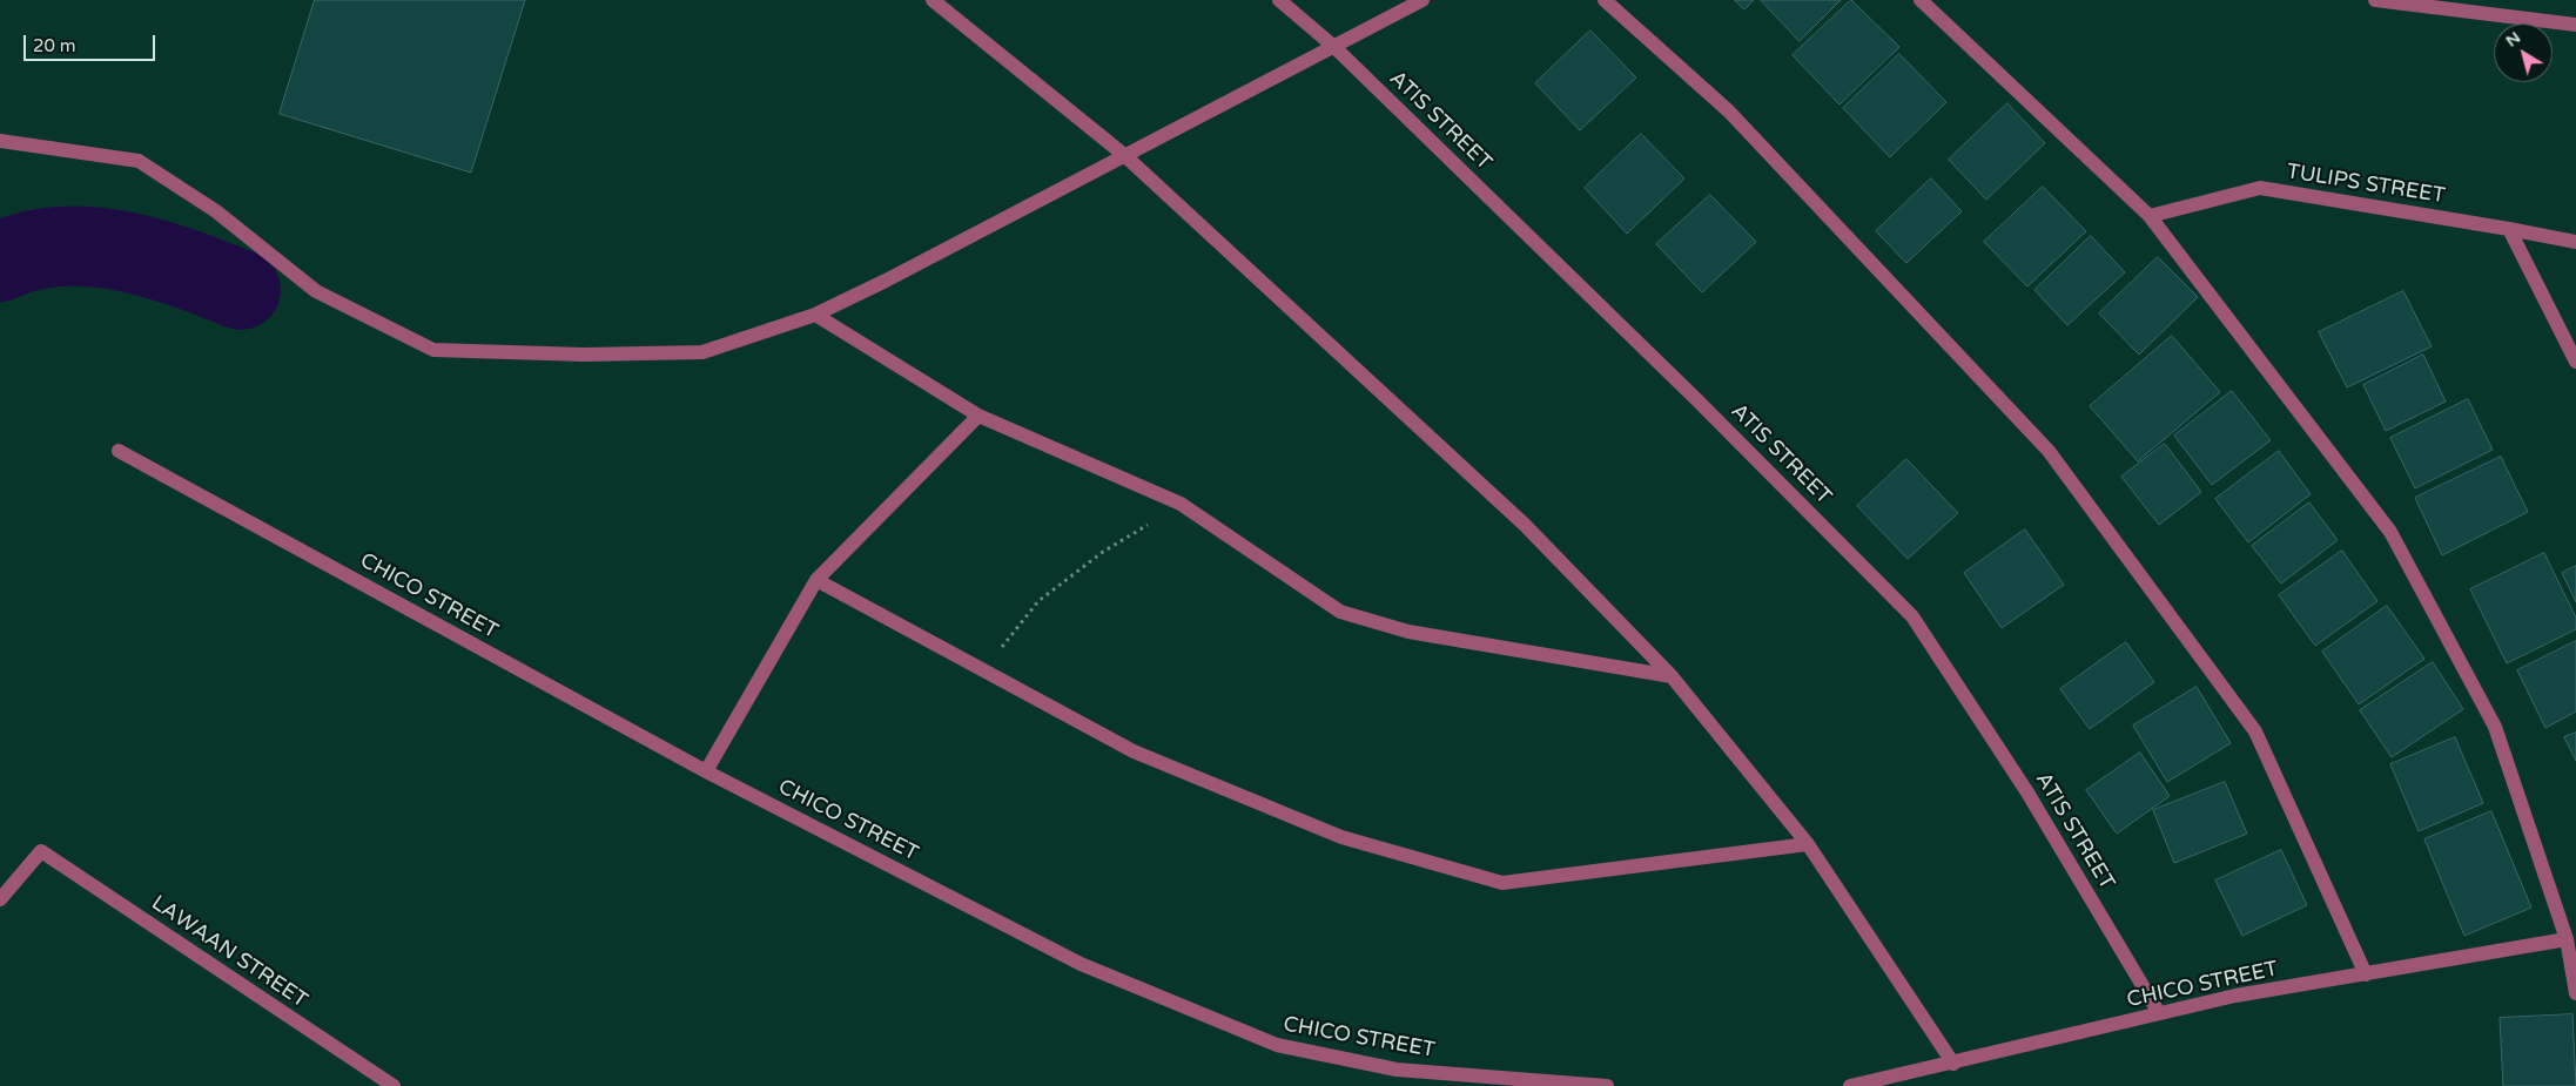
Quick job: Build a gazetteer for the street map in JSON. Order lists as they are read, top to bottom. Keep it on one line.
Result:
{"streets":{"street":["ATIS STREET","TULIPS STREET","CHICO STREET","LAWAAN STREET"]},"crossings":[["ATIS STREET","CHICO STREET"]],"scale_bar":"20 m","north":"top left"}
